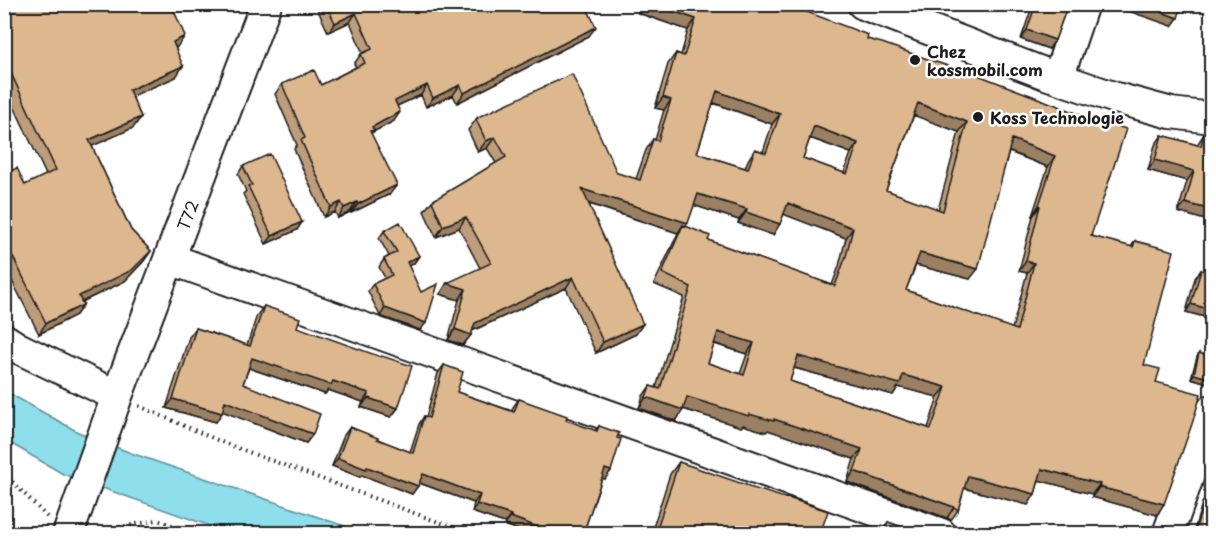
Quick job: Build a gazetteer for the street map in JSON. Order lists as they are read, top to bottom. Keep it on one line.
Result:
{"streets":{"street":["T72"]},"places":["Chez kossmobil.com","Koss Technologie"]}
